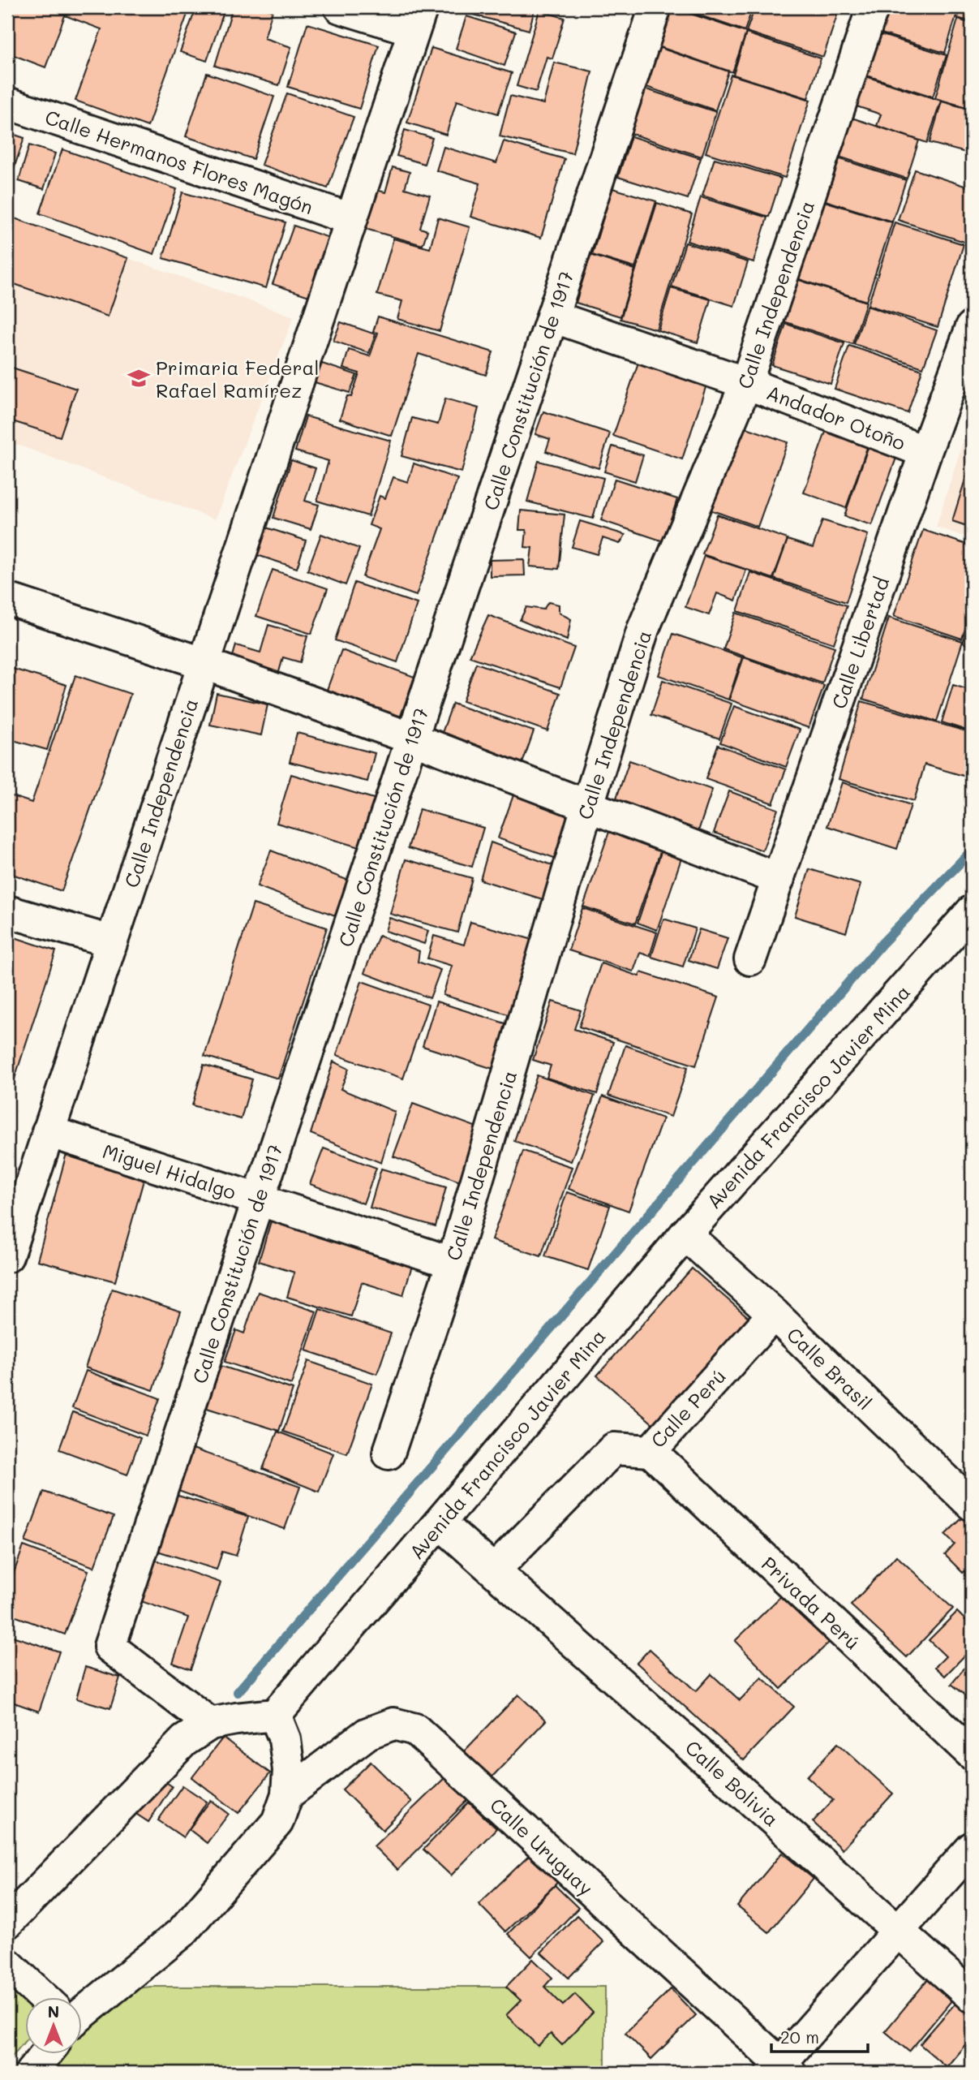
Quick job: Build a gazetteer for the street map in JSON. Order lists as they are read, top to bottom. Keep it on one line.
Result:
{"streets":{"street":["Calle Hermanos Flores Magón","Calle Independencia","Calle Constitución de 1917","Andador Otoño","Calle Libertad","Avenida Francisco Javier Mina","Miguel Hidalgo","Calle Brasil","Calle Perú","Privada Perú","Calle Bolivia","Calle Uruguay"]},"crossings":[["Calle Hermanos Flores Magón","Calle Independencia"],["Calle Independencia","Andador Otoño"],["Calle Independencia","Miguel Hidalgo"],["Calle Constitución de 1917","Andador Otoño"],["Calle Constitución de 1917","Miguel Hidalgo"],["Andador Otoño","Calle Libertad"],["Avenida Francisco Javier Mina","Calle Brasil"],["Avenida Francisco Javier Mina","Calle Bolivia"],["Calle Brasil","Calle Perú"],["Calle Perú","Privada Perú"],["Calle Perú","Calle Bolivia"],["Calle Bolivia","Calle Uruguay"]],"places":{"school or university":["Primaria Federal Rafael Ramírez"]},"scale_bar":"20 m","north":"top"}
